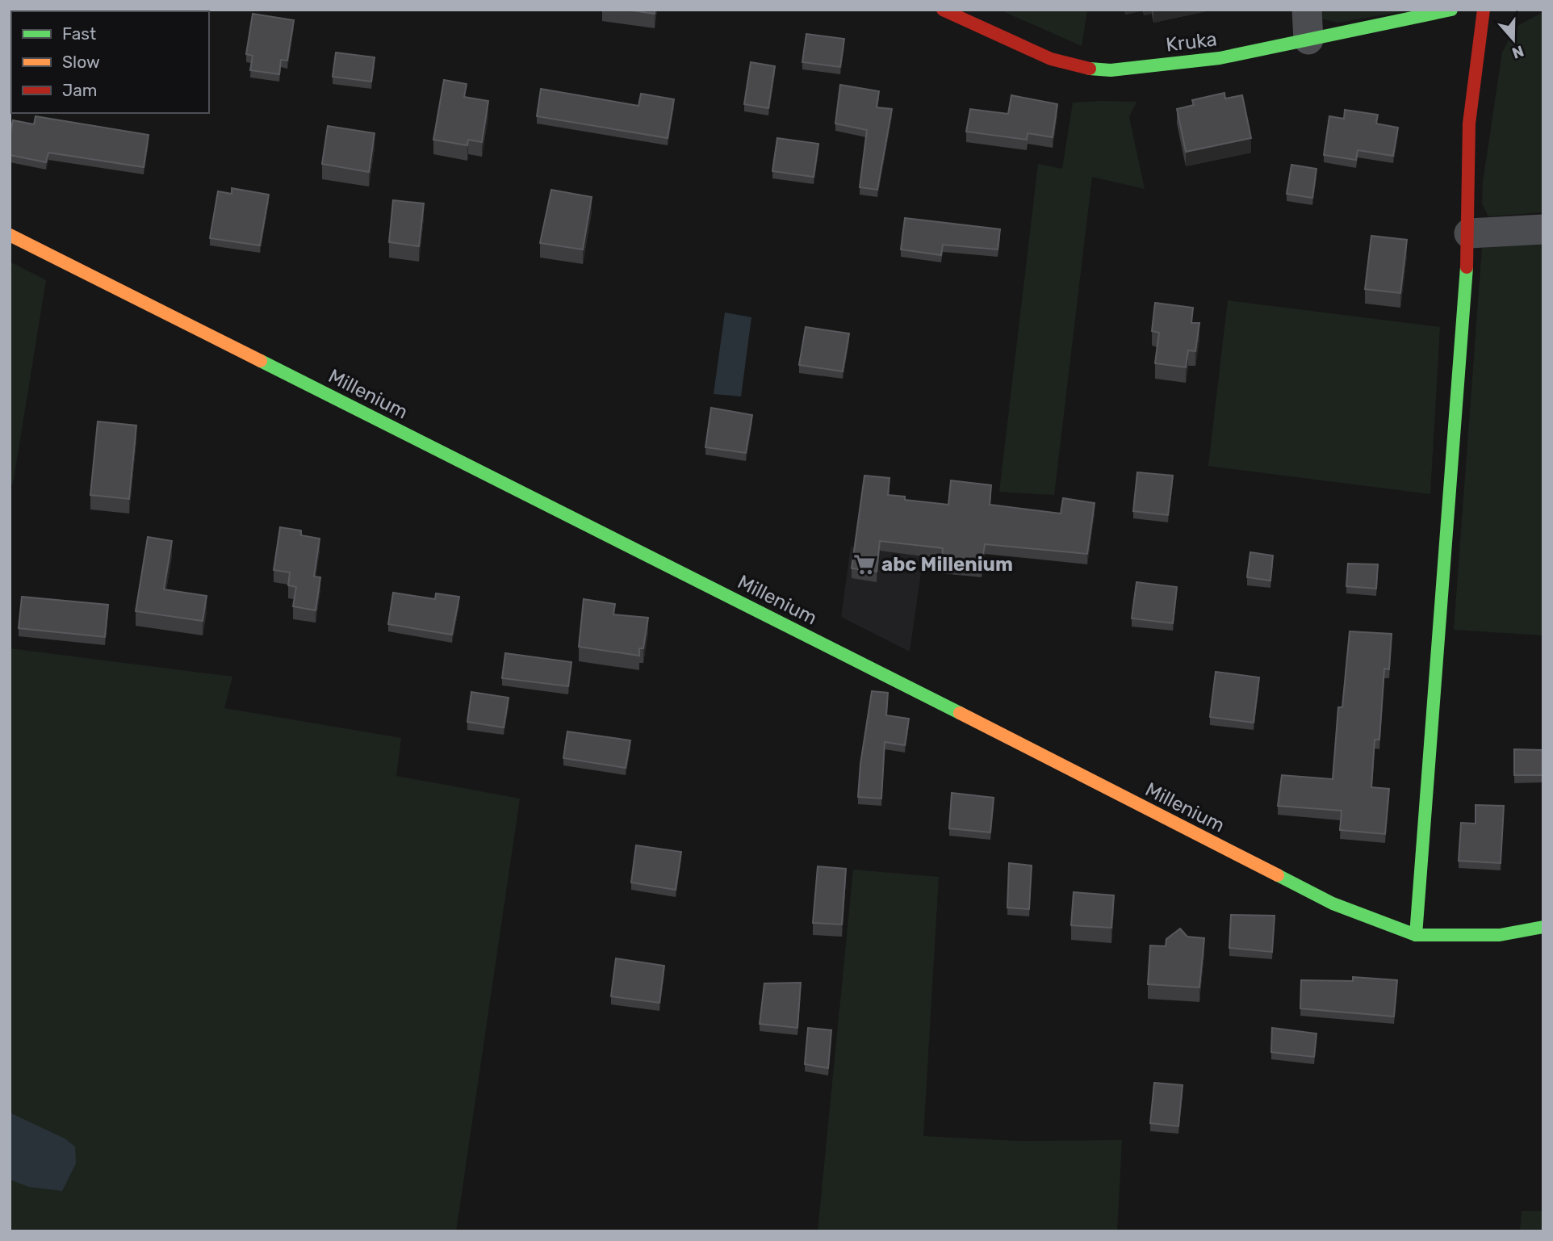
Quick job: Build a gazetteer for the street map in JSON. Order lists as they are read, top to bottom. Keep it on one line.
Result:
{"streets":{"street":["Kruka","Millenium"]},"places":{"supermarket":["abc Millenium"]},"legend":["Fast","Slow","Jam"],"north":"bottom"}
